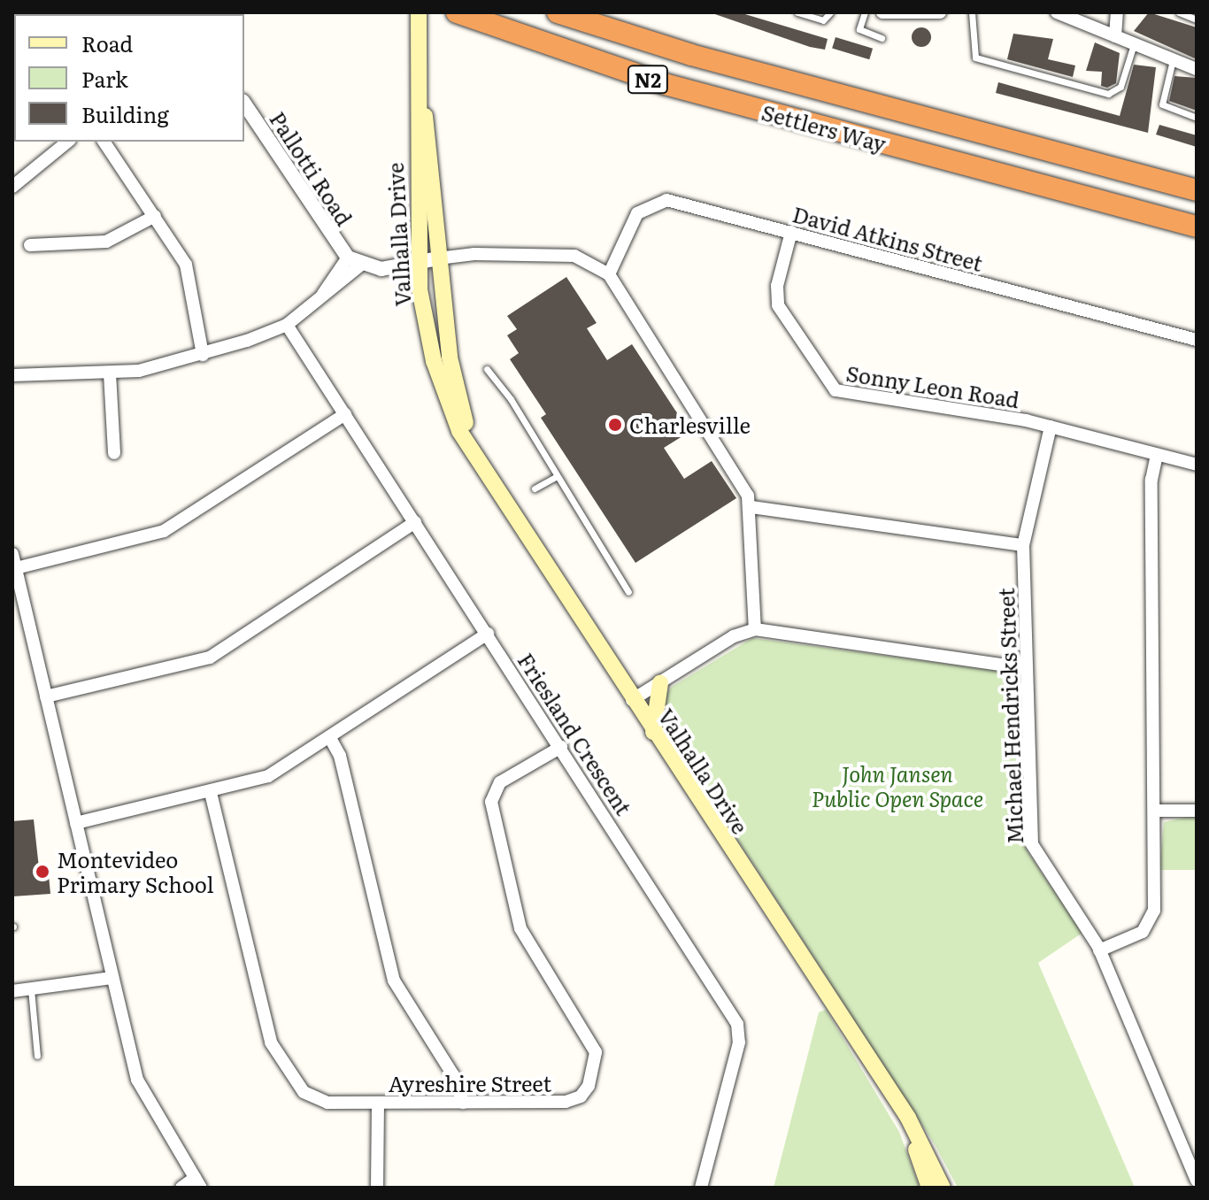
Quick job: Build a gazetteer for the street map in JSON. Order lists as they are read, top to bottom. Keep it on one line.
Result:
{"streets":{"highway":["N2","Settlers Way"],"main road":["Valhalla Drive"],"street":["Pallotti Road","David Atkins Street","Sonny Leon Road","Michael Hendricks Street","Friesland Crescent","Ayreshire Street"]},"crossings":[["David Atkins Street","Sonny Leon Road"],["Sonny Leon Road","Michael Hendricks Street"],["Friesland Crescent","Ayreshire Street"]],"parks":["John Jansen Public Open Space"],"places":["Charlesville","Montevideo Primary School"],"legend":["Road","Park","Building"]}
